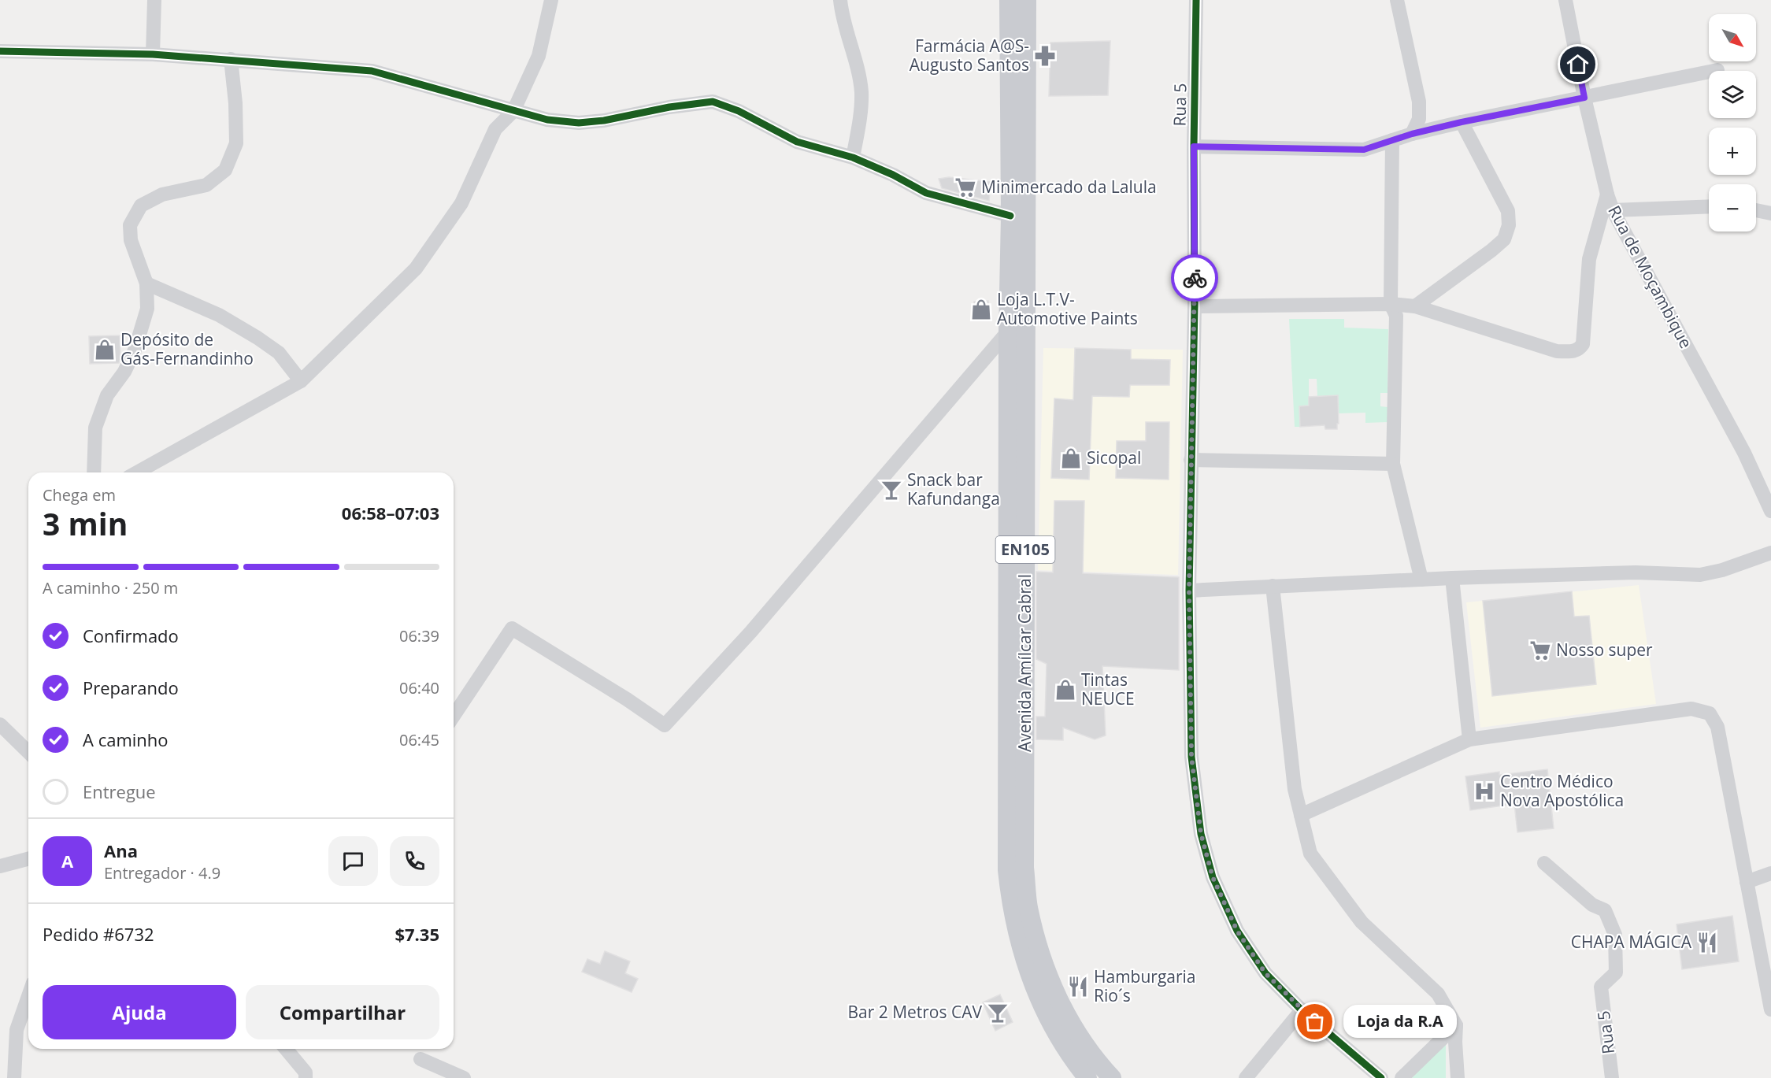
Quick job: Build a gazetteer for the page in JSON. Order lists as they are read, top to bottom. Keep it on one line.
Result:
{"streets":{"main road":["EN105","Avenida Amílcar Cabral"],"street":["Rua 5","Rua de Moçambique"]},"places":{"pharmacy":["Farmácia A@S- Augusto Santos"],"supermarket":["Minimercado da Lalula","Nosso super"],"shop":["Loja L.T.V- Automotive Paints","Depósito de Gás-Fernandinho","Sicopal","Tintas NEUCE"],"bar":["Snack bar Kafundanga","Bar 2 Metros CAV"],"hospital":["Centro Médico Nova Apostólica"],"restaurant":["CHAPA MÁGICA","Hamburgaria Rio´s"],"other":["Loja da R.A"]},"north":"bottom right","page":{"map_buttons":["+","−"],"heading":["3 min","Chega em","06:58–07:03"],"panel":["Ana","Entregador · 4.9","Pedido #6732","$7.35"],"bar":"A caminho · 250 m","list":[["Confirmado","06:39"],["Preparando","06:40"],["A caminho","06:45"],"Entregue"],"round":"A","buttons":["Ajuda","Compartilhar"],"bubble":"Loja da R.A"}}
